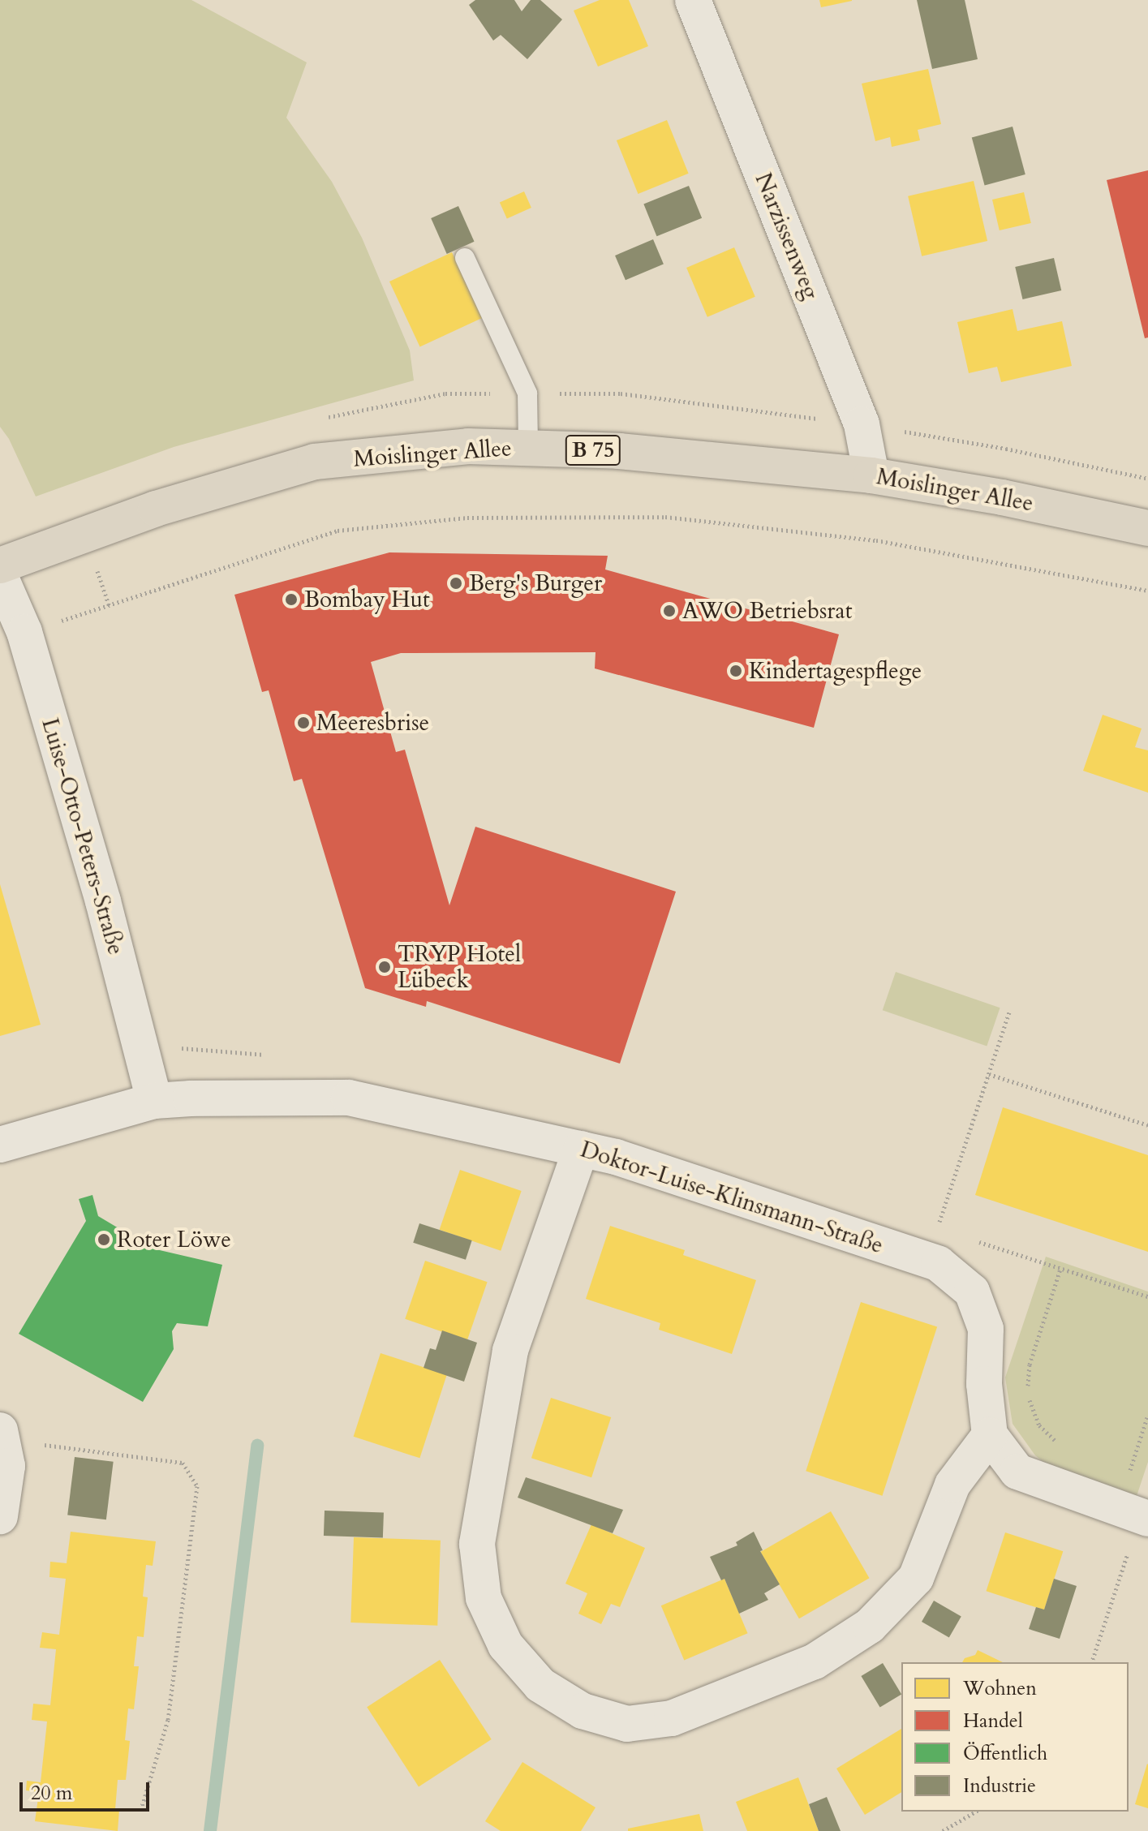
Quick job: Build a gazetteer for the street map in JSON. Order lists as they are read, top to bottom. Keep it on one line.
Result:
{"streets":{"main road":["B 75","Moislinger Allee"],"street":["Narzissenweg","Luise-Otto-Peters-Straße","Doktor-Luise-Klinsmann-Straße"]},"crossings":[["Narzissenweg","Moislinger Allee"],["Luise-Otto-Peters-Straße","Doktor-Luise-Klinsmann-Straße"]],"places":["Berg's Burger","Bombay Hut","AWO Betriebsrat","Kindertagespflege","Meeresbrise","TRYP Hotel Lübeck","Roter Löwe"],"legend":["Wohnen","Handel","Öffentlich","Industrie"],"scale_bar":"20 m"}
